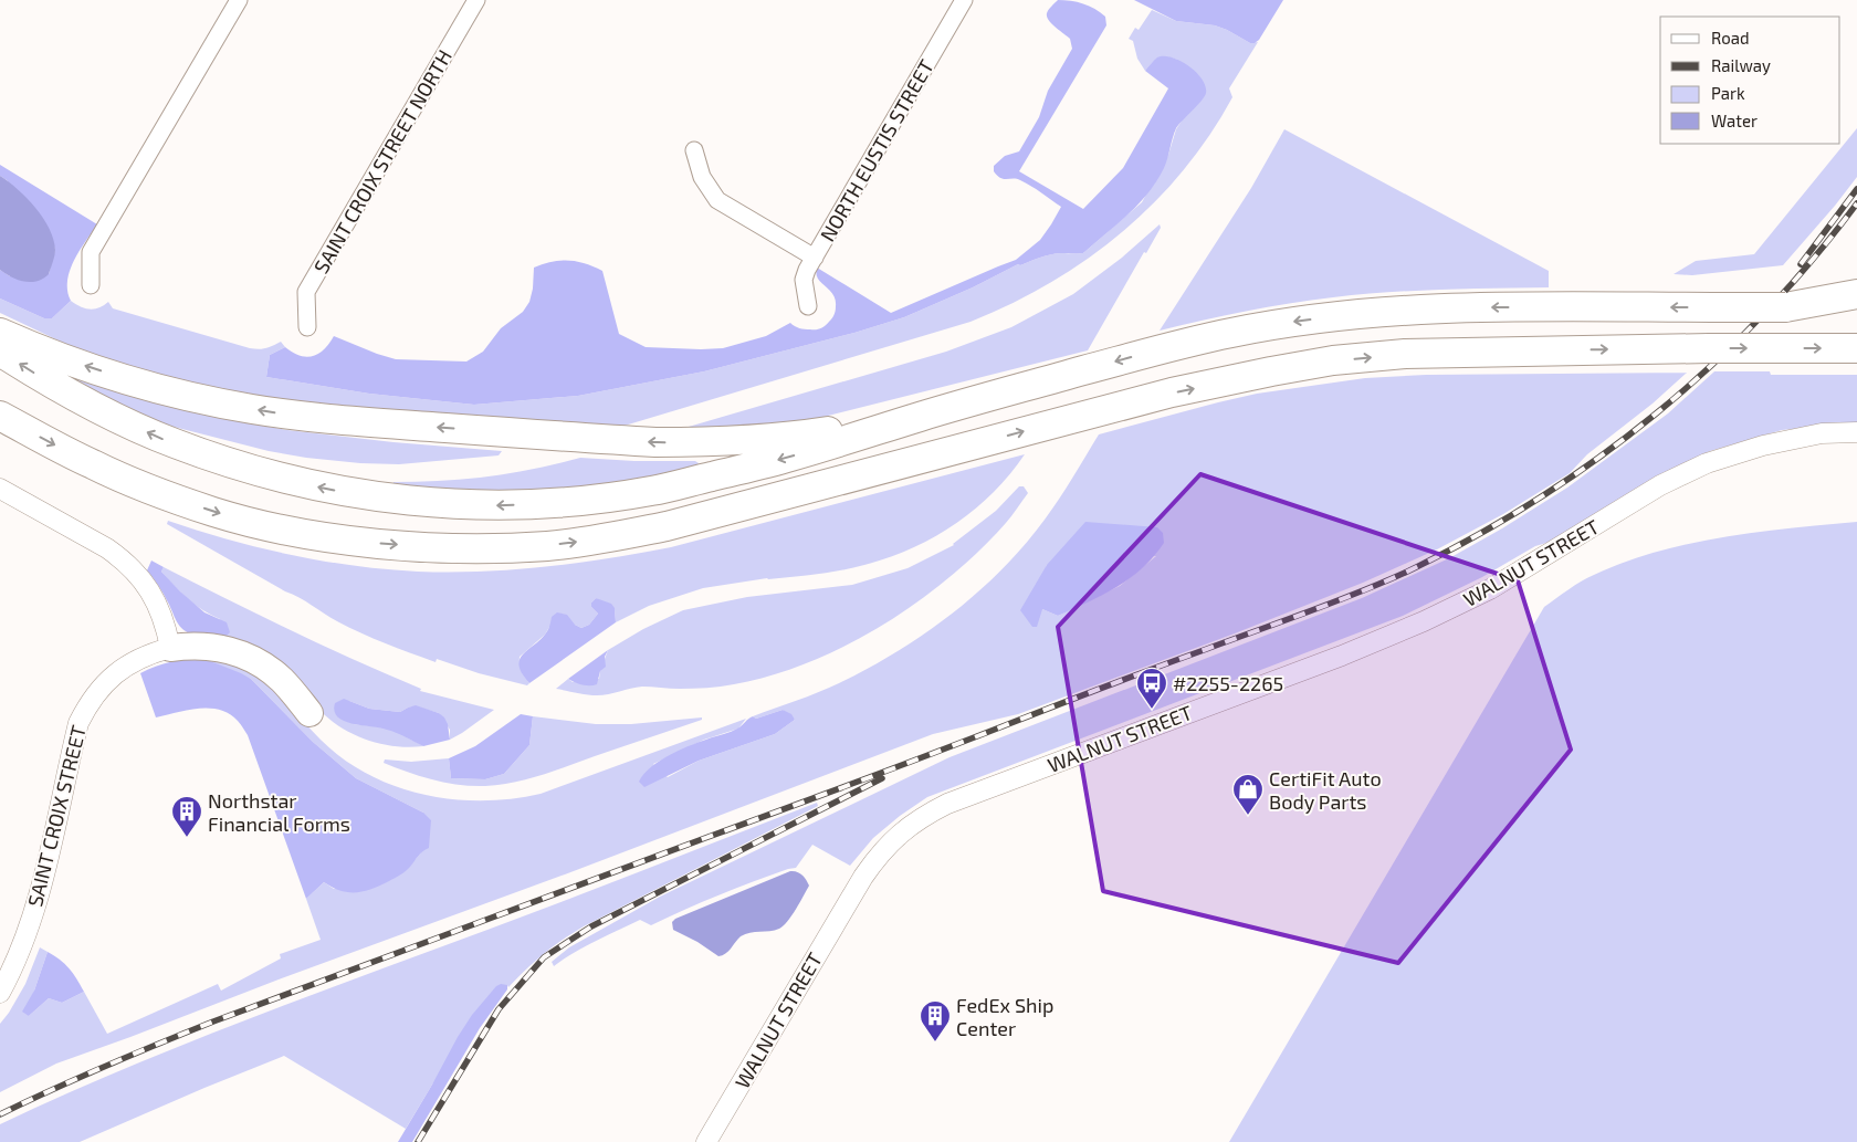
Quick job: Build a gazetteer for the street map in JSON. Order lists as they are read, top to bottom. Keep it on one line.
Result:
{"streets":{"street":["NORTH EUSTIS STREET","SAINT CROIX STREET NORTH","WALNUT STREET","SAINT CROIX STREET"]},"places":{"bus stop":["#2255-2265"],"shop":["CertiFit Auto Body Parts"],"building":["Northstar Financial Forms","FedEx Ship Center"]},"legend":["Road","Railway","Park","Water"]}
